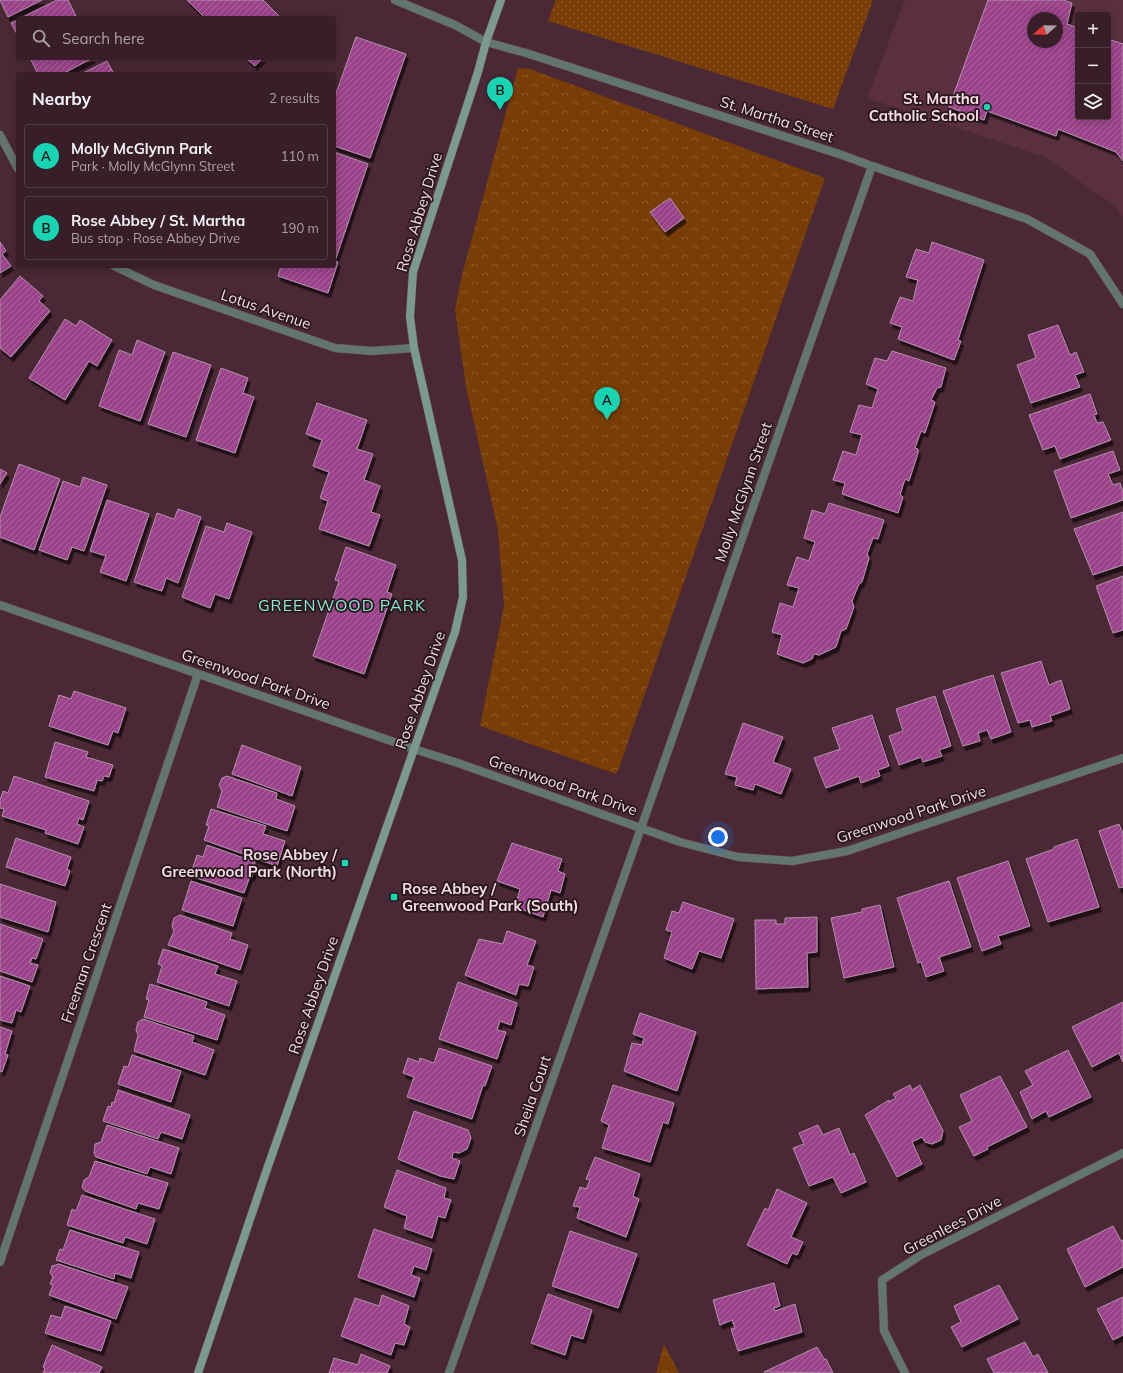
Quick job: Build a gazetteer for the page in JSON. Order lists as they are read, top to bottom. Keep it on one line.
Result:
{"streets":{"street":["St. Martha Street","Rose Abbey Drive","Lotus Avenue","Molly McGlynn Street","Greenwood Park Drive","Freeman Crescent","Sheila Court","Greenlees Drive"]},"crossings":[["St. Martha Street","Rose Abbey Drive"],["St. Martha Street","Molly McGlynn Street"],["Rose Abbey Drive","Lotus Avenue"],["Rose Abbey Drive","Greenwood Park Drive"],["Molly McGlynn Street","Greenwood Park Drive"],["Molly McGlynn Street","Sheila Court"],["Greenwood Park Drive","Freeman Crescent"],["Greenwood Park Drive","Sheila Court"]],"districts":["GREENWOOD PARK"],"places":{"other":["St. Martha Catholic School"],"transit":["Rose Abbey / Greenwood Park (North)","Rose Abbey / Greenwood Park (South)"]},"north":"left","page":{"map_buttons":["+","−"],"search":"Search here","heading":["Nearby","2 results"],"pins":["B","A"],"list":[{"mark":"A","name":"Molly McGlynn Park","note":"Park · Molly McGlynn Street","value":"110 m"},{"mark":"B","name":"Rose Abbey / St. Martha","note":"Bus stop · Rose Abbey Drive","value":"190 m"}]}}
